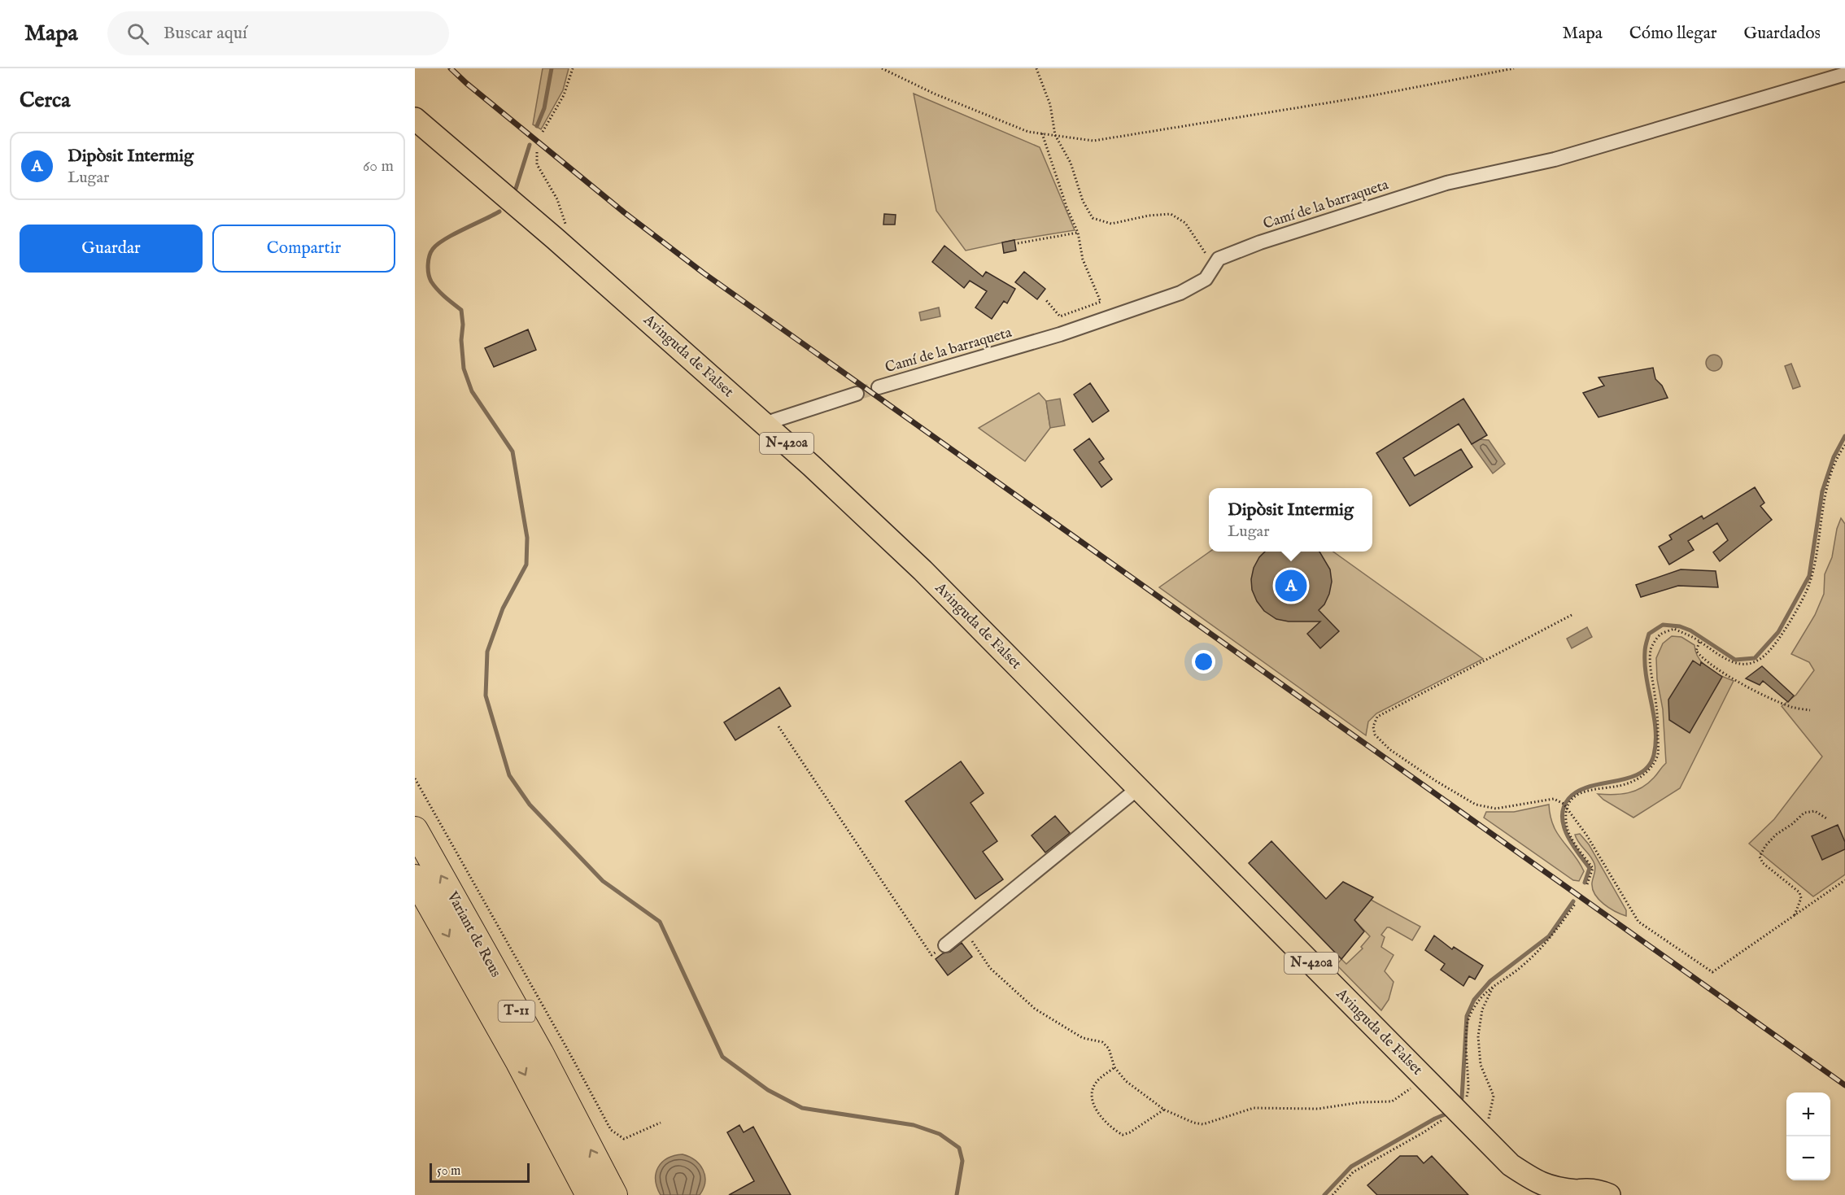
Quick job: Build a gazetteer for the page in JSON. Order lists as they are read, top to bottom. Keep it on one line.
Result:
{"streets":{"highway":["Variant de Reus","T-11"],"main road":["Avinguda de Falset","N-420a"],"street":["Camí de la barraqueta"]},"crossings":[["Avinguda de Falset","N-420a"]],"scale_bar":"50 m","page":{"header":"Mapa","search":"Buscar aquí","nav":["Mapa","Cómo llegar","Guardados"],"heading":"Cerca","list":[{"mark":"A","name":"Dipòsit Intermig","note":"Lugar","value":"60 m"}],"buttons":["Guardar","Compartir"],"popup":["Dipòsit Intermig","Lugar"],"pins":"A","map_buttons":["+","−"],"scale":"50 m"}}
